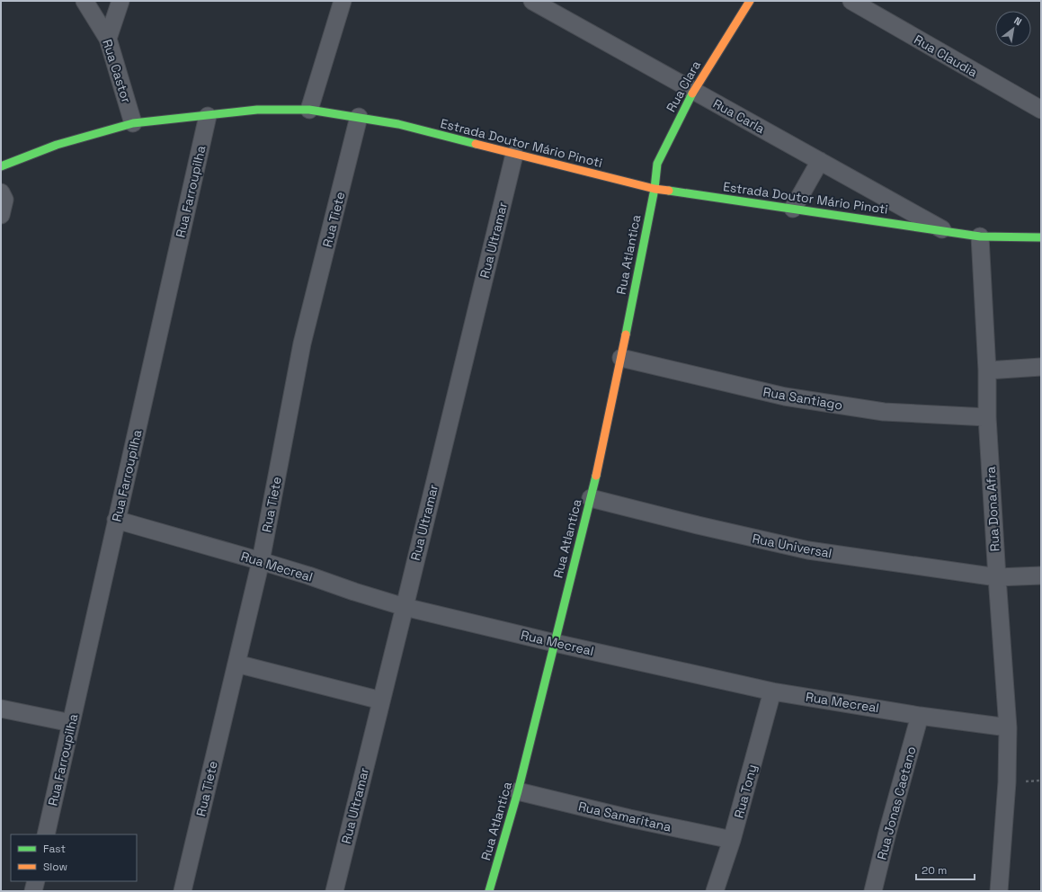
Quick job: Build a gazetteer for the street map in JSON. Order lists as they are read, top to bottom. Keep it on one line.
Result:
{"streets":{"street":["Rua Claudia","Rua Castor","Rua Clara","Rua Carla","Estrada Doutor Mário Pinoti","Rua Farroupilha","Rua Tiete","Rua Ultramar","Rua Atlantica","Rua Santiago","Rua Dona Afra","Rua Universal","Rua Mecreal","Rua Tony","Rua Jonas Caetano","Rua Samaritana"]},"crossings":[["Rua Castor","Estrada Doutor Mário Pinoti"],["Rua Clara","Rua Carla"],["Rua Clara","Estrada Doutor Mário Pinoti"],["Rua Clara","Rua Atlantica"],["Rua Carla","Estrada Doutor Mário Pinoti"],["Estrada Doutor Mário Pinoti","Rua Farroupilha"],["Estrada Doutor Mário Pinoti","Rua Tiete"],["Estrada Doutor Mário Pinoti","Rua Ultramar"],["Estrada Doutor Mário Pinoti","Rua Atlantica"],["Estrada Doutor Mário Pinoti","Rua Dona Afra"],["Rua Farroupilha","Rua Mecreal"],["Rua Tiete","Rua Mecreal"],["Rua Ultramar","Rua Mecreal"],["Rua Atlantica","Rua Santiago"],["Rua Atlantica","Rua Universal"],["Rua Atlantica","Rua Mecreal"],["Rua Atlantica","Rua Samaritana"],["Rua Santiago","Rua Dona Afra"],["Rua Dona Afra","Rua Universal"],["Rua Dona Afra","Rua Mecreal"],["Rua Mecreal","Rua Tony"],["Rua Mecreal","Rua Jonas Caetano"],["Rua Tony","Rua Samaritana"]],"legend":["Fast","Slow"],"scale_bar":"20 m","north":"top right"}
